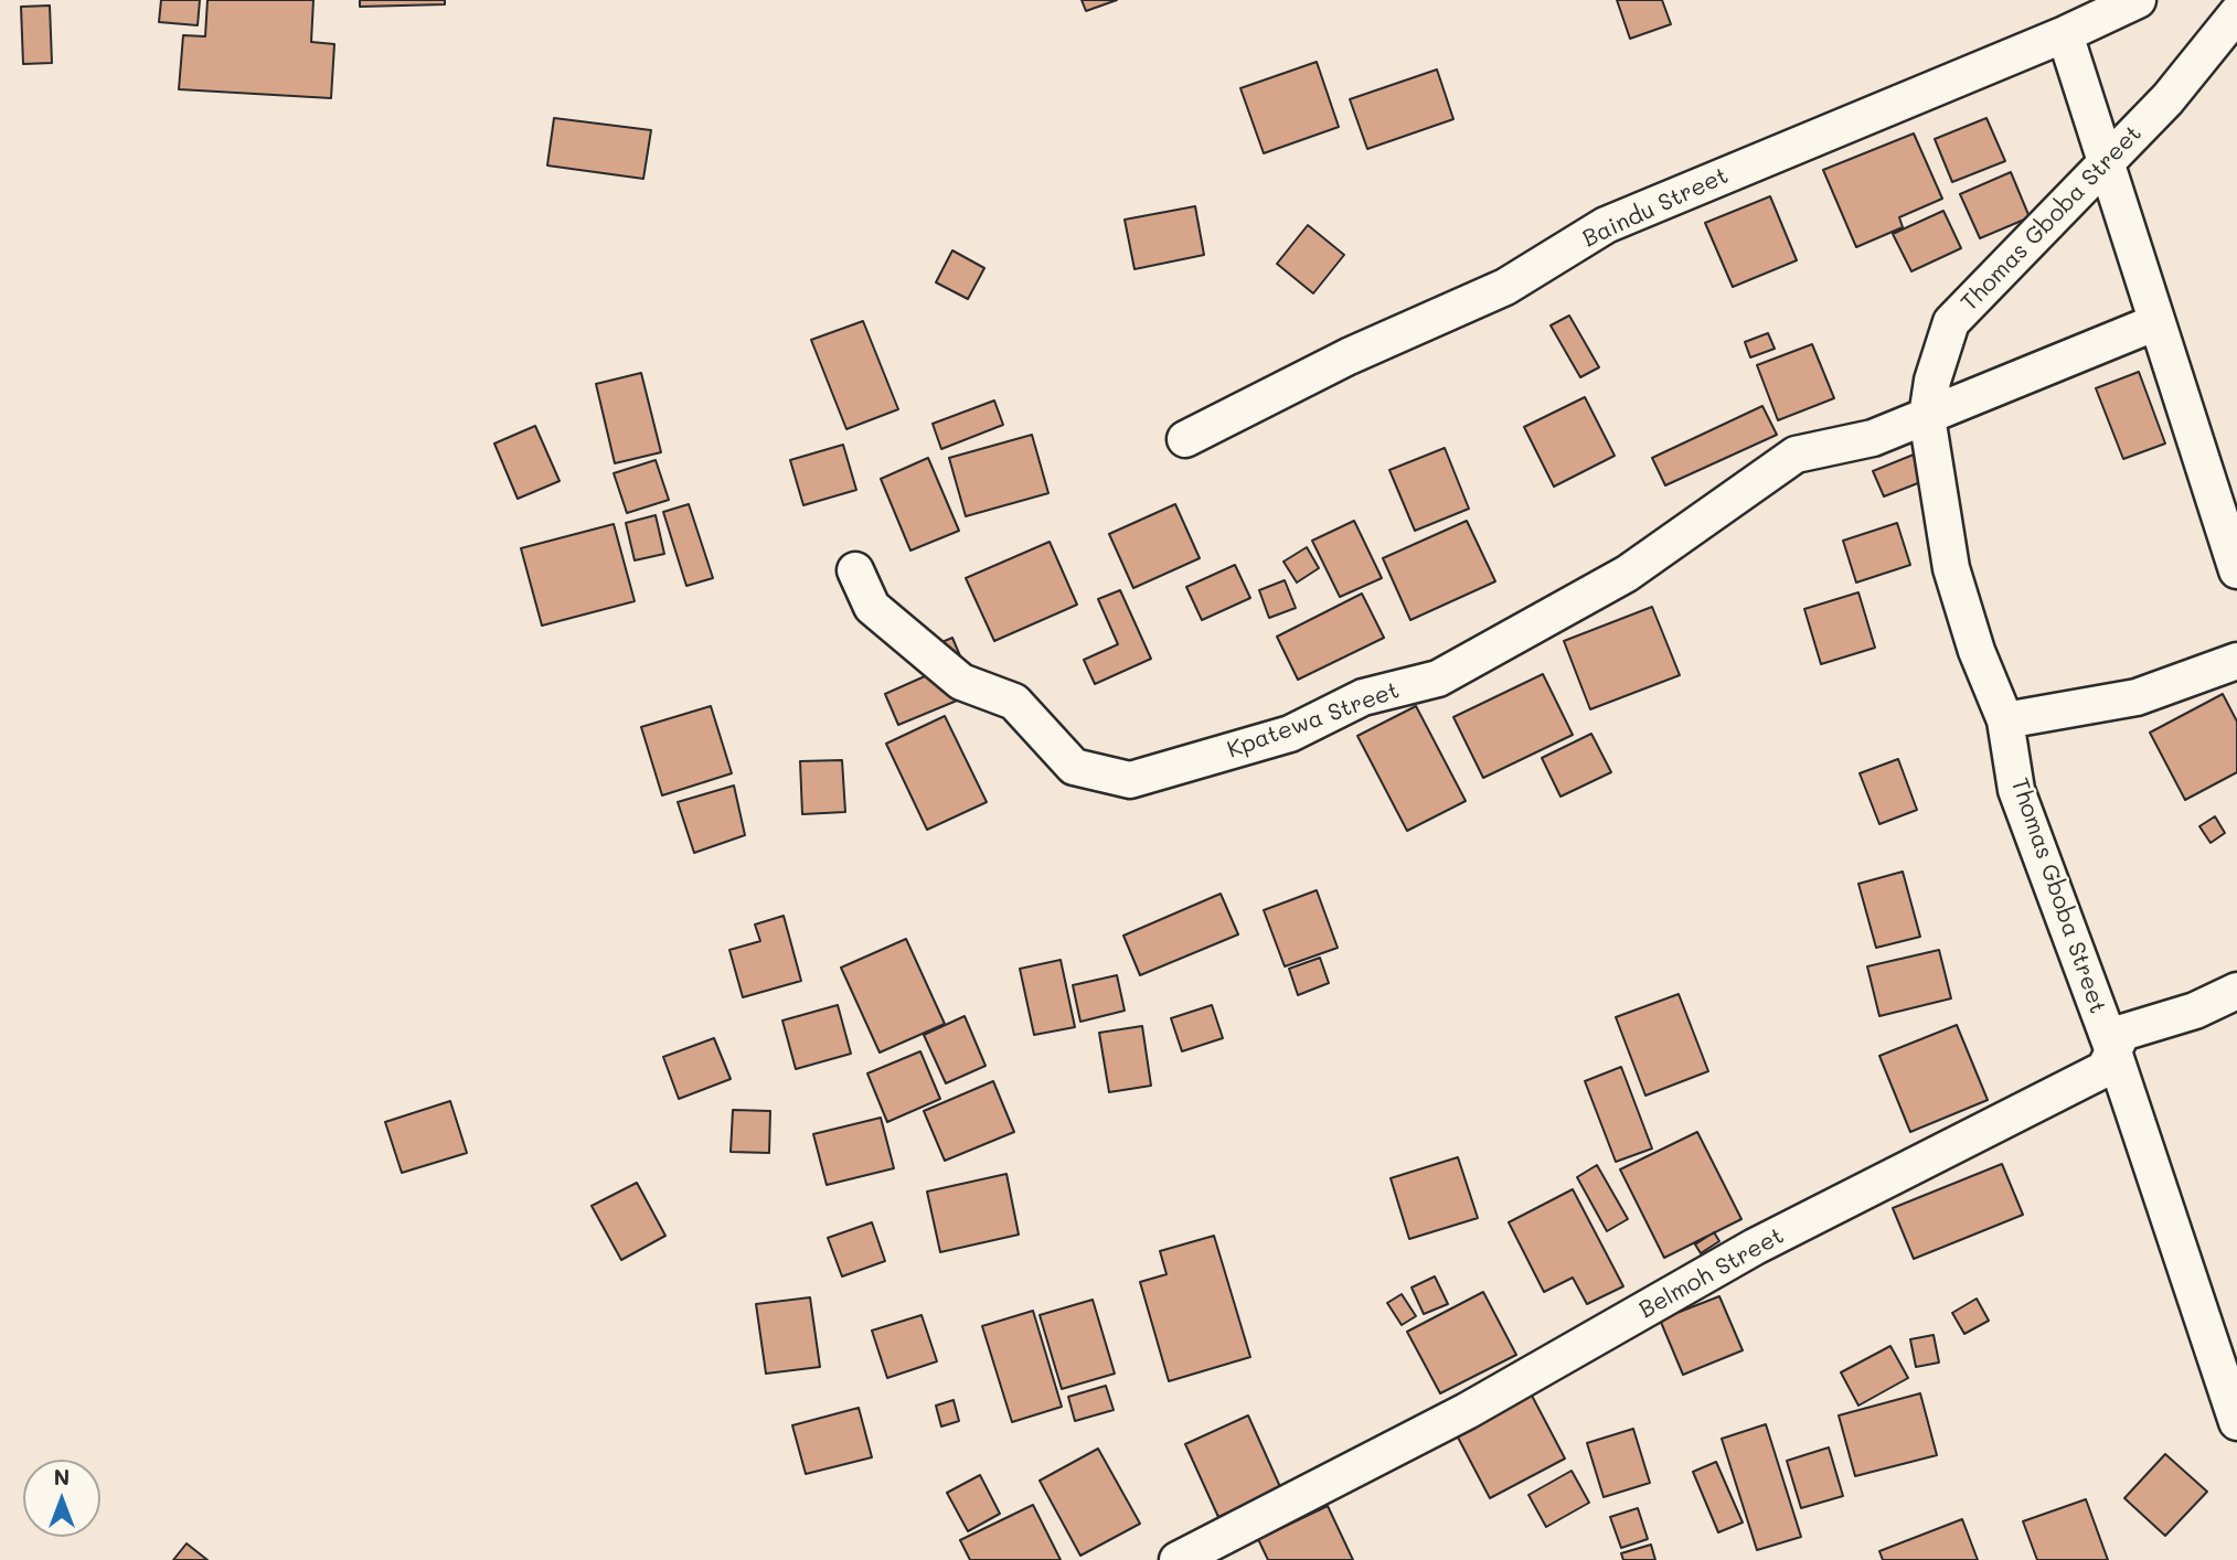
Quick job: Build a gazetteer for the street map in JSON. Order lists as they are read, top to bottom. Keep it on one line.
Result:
{"streets":{"street":["Baindu Street","Thomas Gboba Street","Kpatewa Street","Belmoh Street"]},"crossings":[["Thomas Gboba Street","Kpatewa Street"],["Thomas Gboba Street","Belmoh Street"]],"north":"top"}
